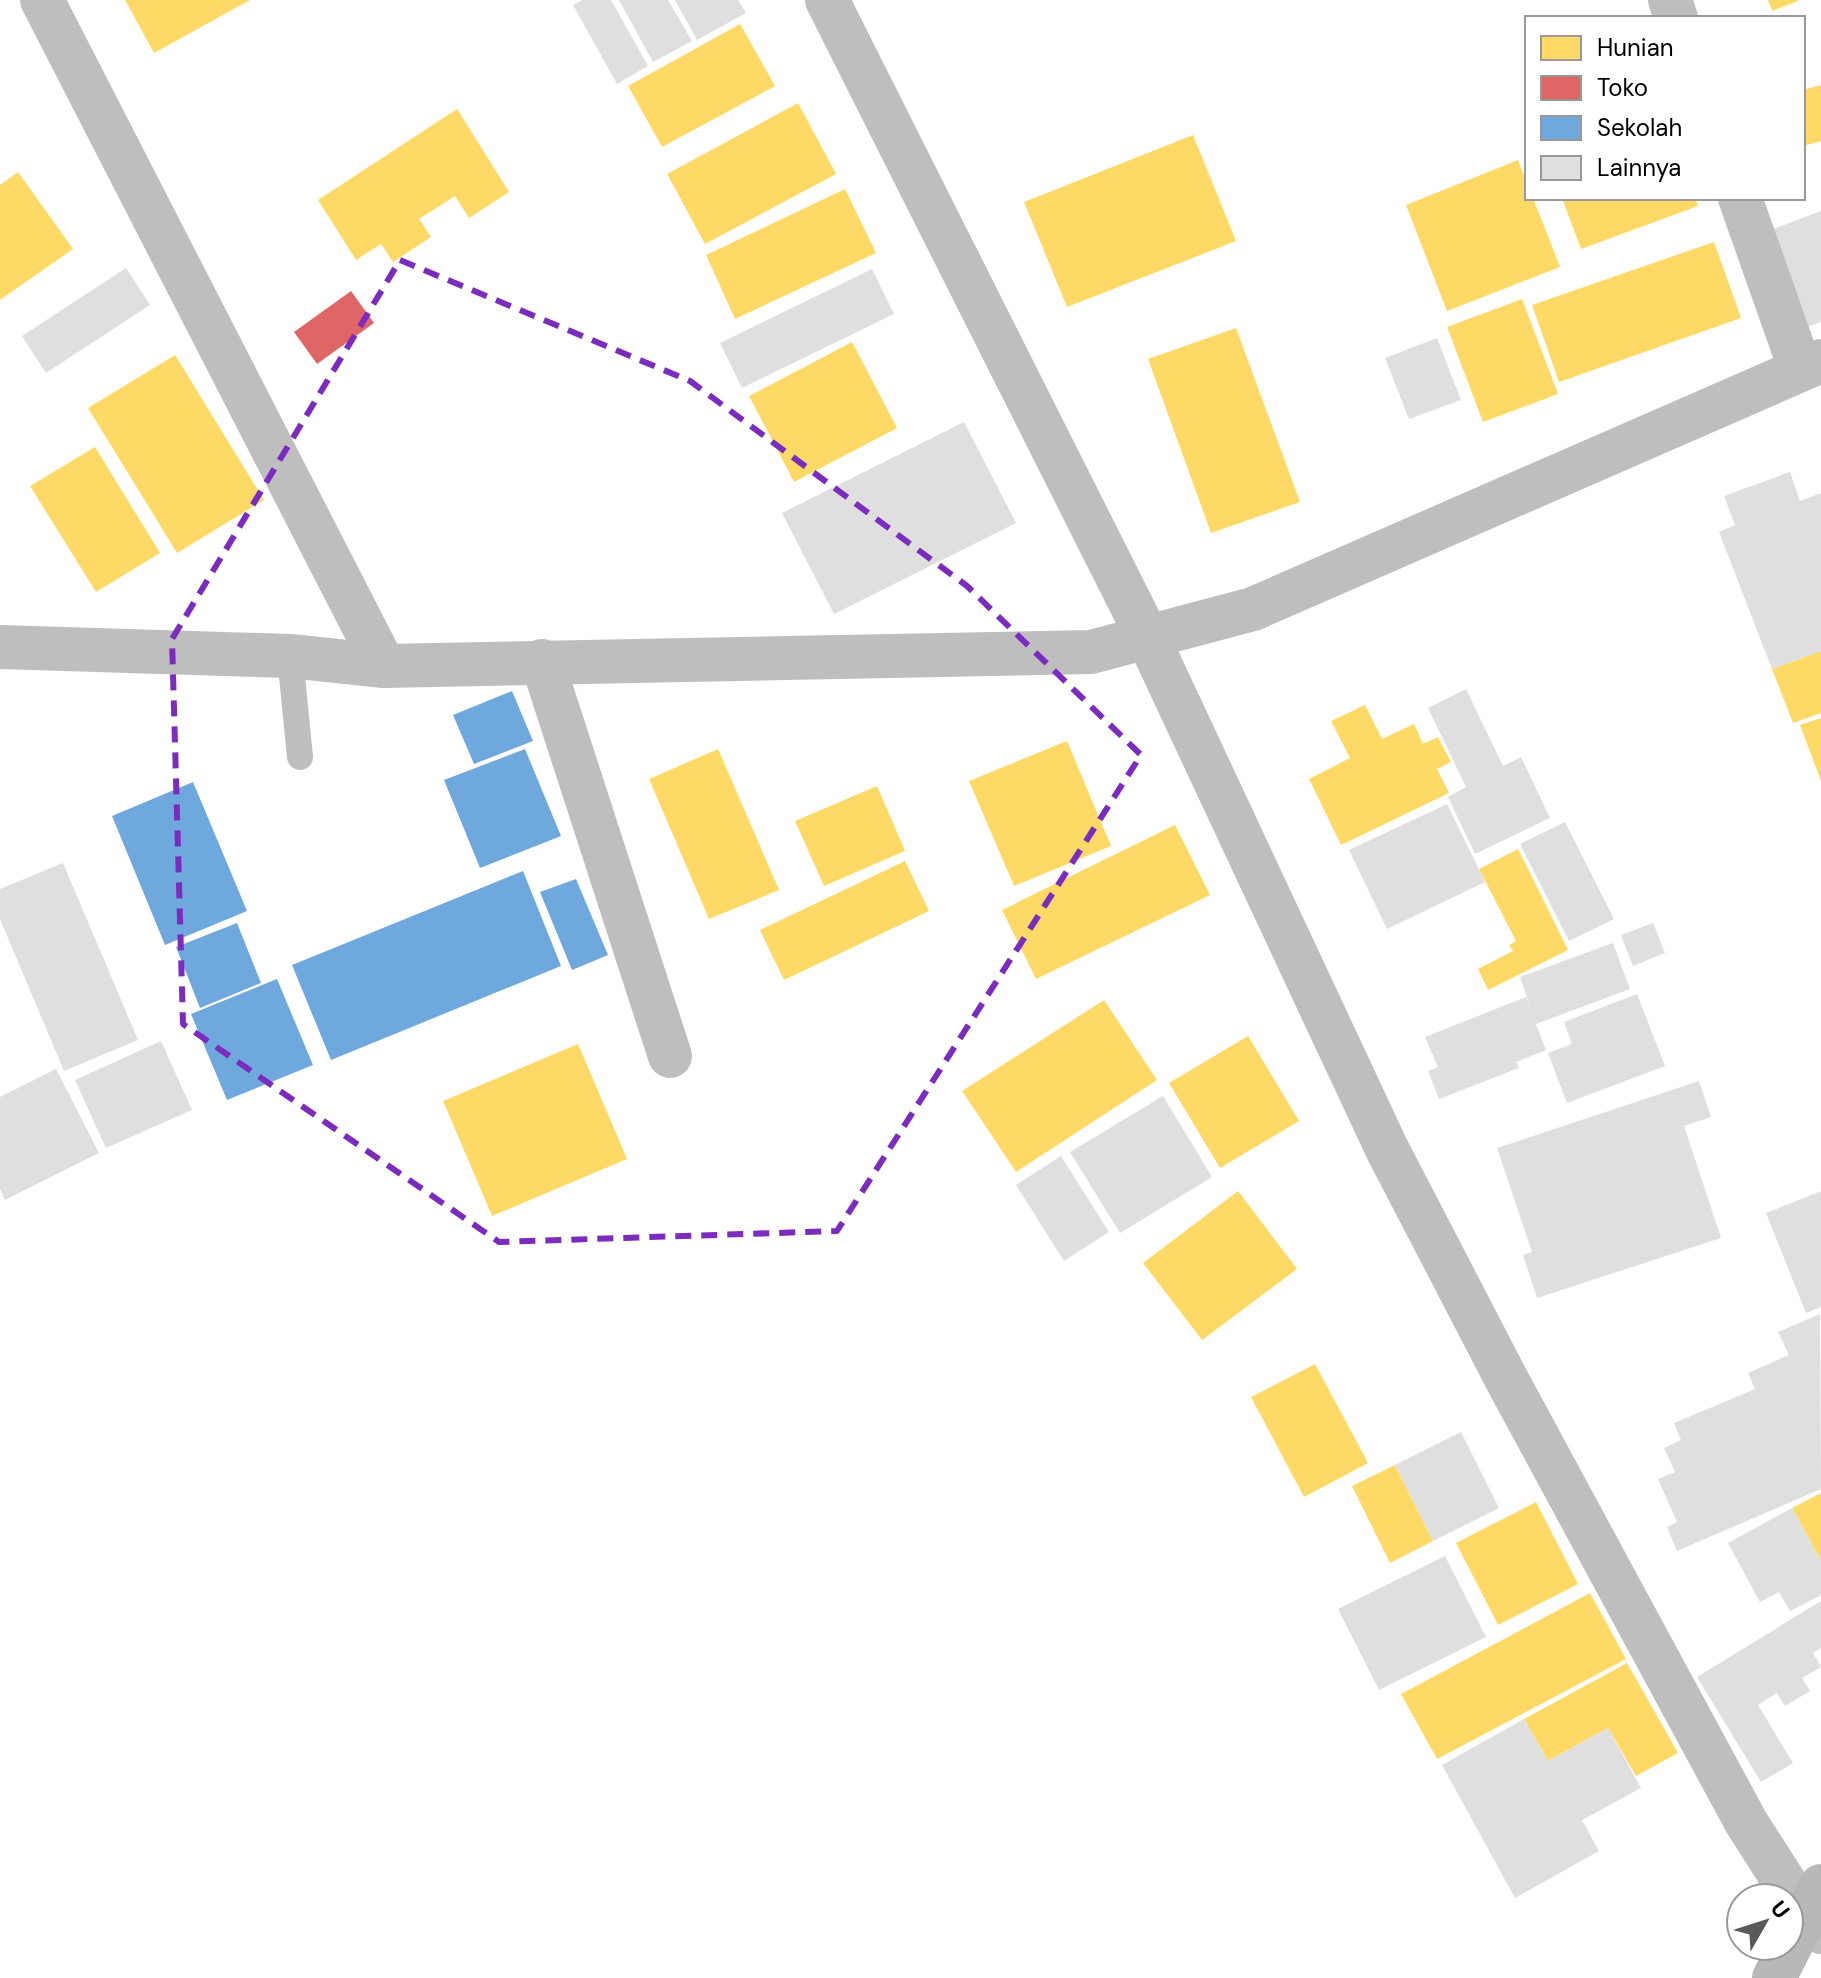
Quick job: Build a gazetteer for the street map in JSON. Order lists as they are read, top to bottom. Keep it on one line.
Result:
{"legend":["Hunian","Toko","Sekolah","Lainnya"],"north":"top right"}
